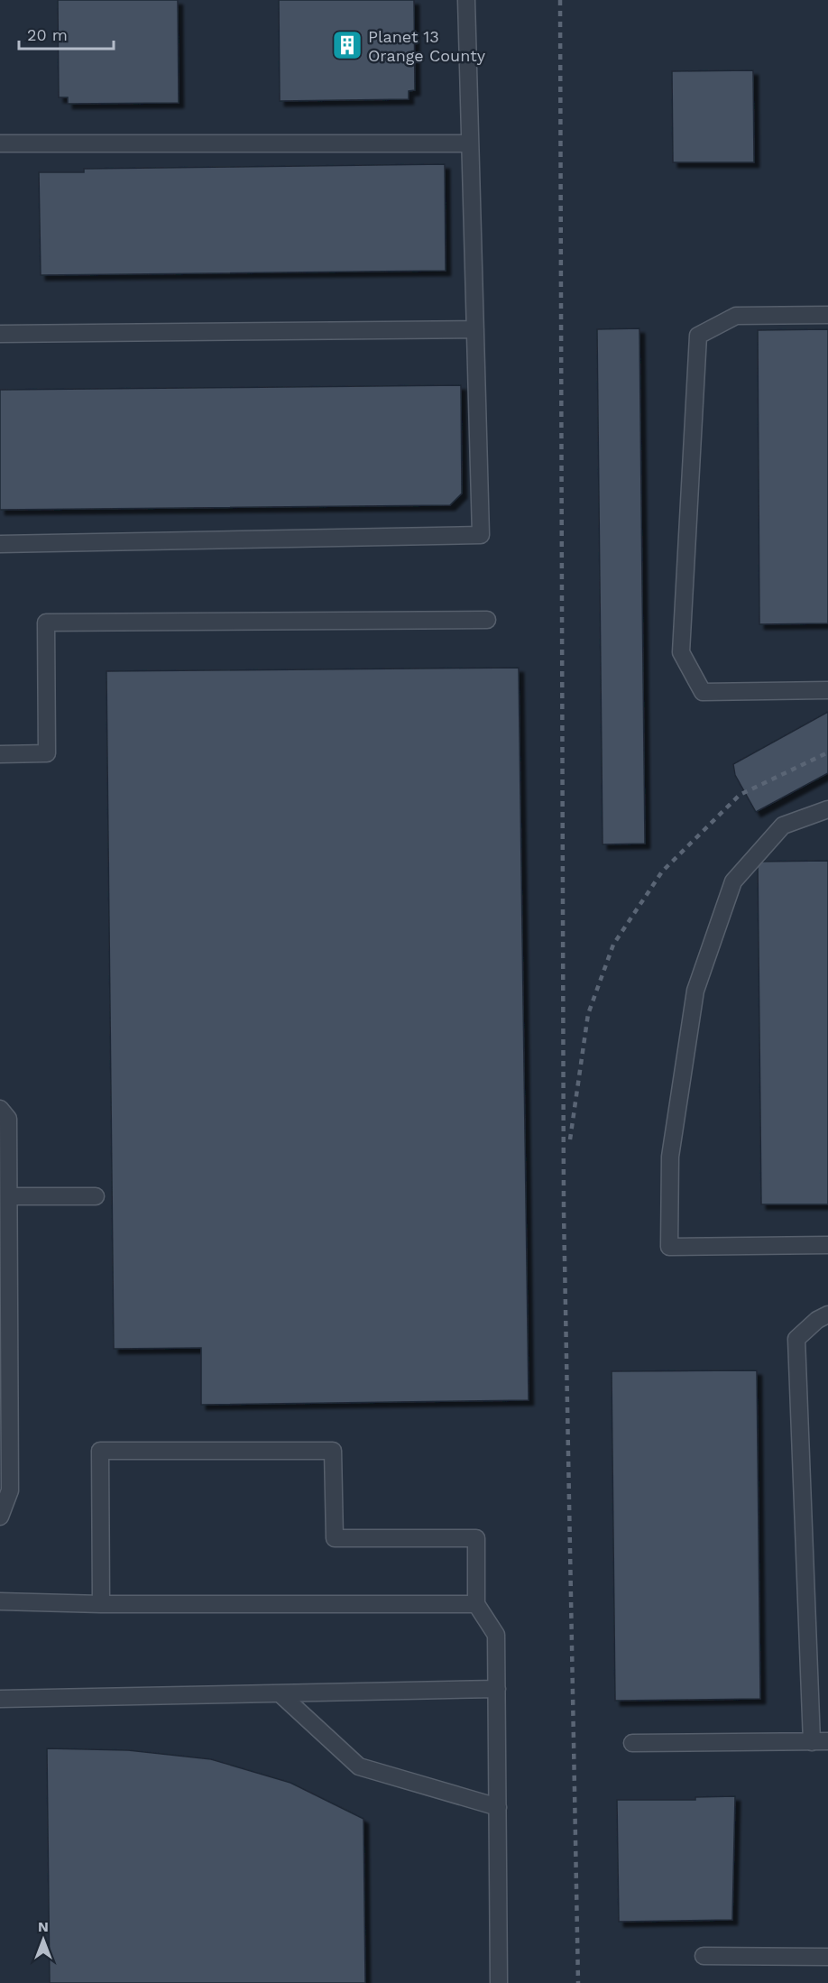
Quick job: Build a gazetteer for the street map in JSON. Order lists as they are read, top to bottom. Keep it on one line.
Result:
{"places":{"building":["Planet 13 Orange County"]},"scale_bar":"20 m","north":"top"}
